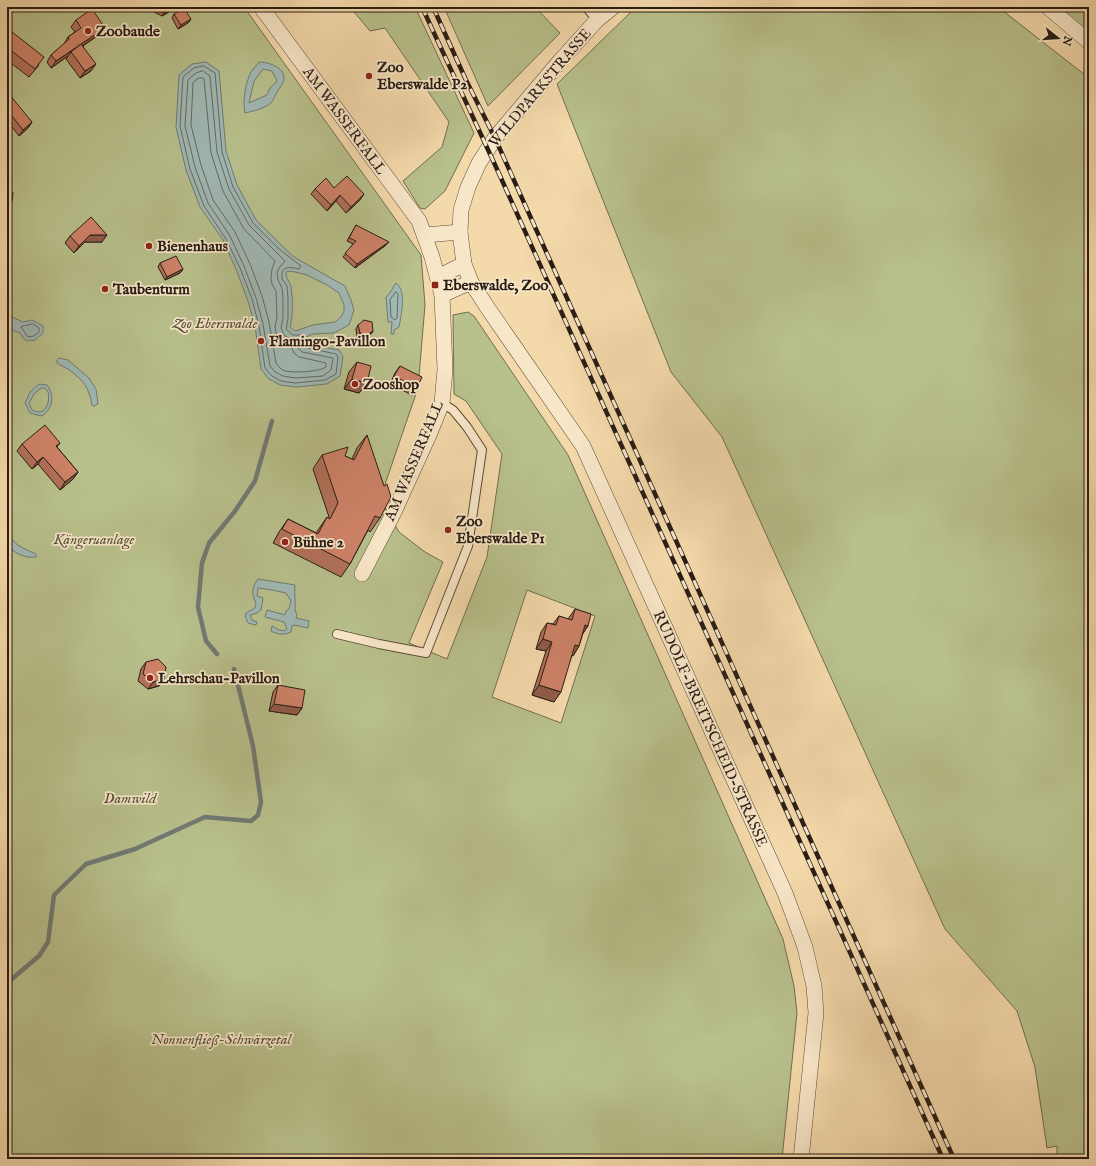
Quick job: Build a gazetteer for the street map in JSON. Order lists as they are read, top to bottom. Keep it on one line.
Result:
{"streets":{"street":["WILDPARKSTRASSE","AM WASSERFALL","RUDOLF-BREITSCHEID-STRASSE"]},"crossings":[["WILDPARKSTRASSE","RUDOLF-BREITSCHEID-STRASSE"]],"parks":["Zoo Eberswalde","Kängeruanlage","Damwild","Nonnenfließ-Schwärzetal"],"places":{"other":["Zoobaude","Zoo Eberswalde P2","Bienenhaus","Taubenturm","Flamingo-Pavillon","Zooshop","Zoo Eberswalde P1","Bühne 2","Lehrschau-Pavillon"],"transit":["Eberswalde, Zoo"]},"north":"right"}
